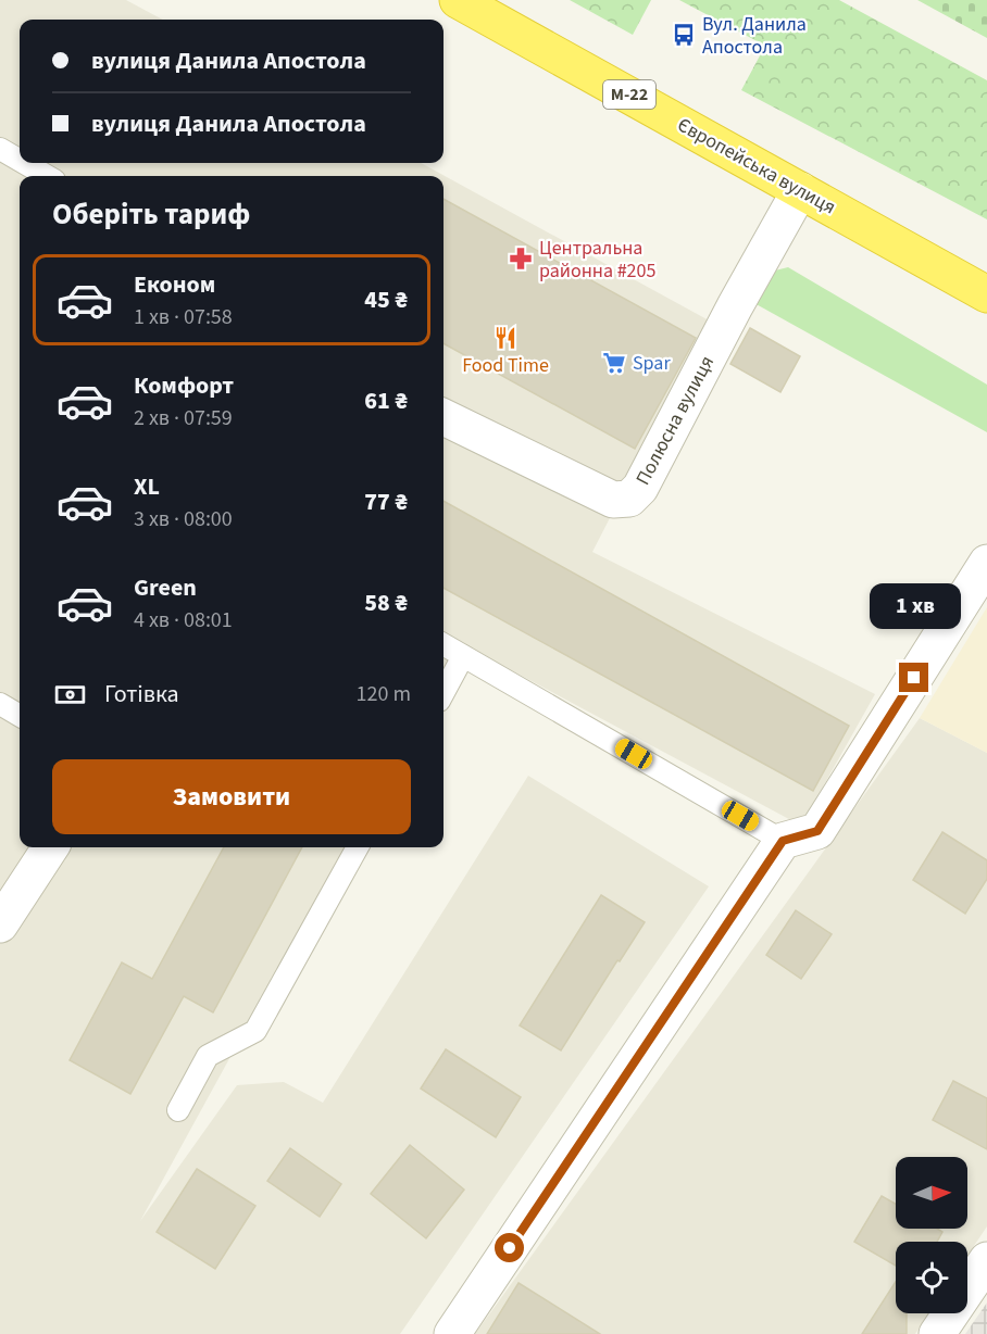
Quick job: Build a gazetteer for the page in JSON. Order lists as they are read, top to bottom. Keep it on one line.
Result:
{"streets":{"highway":["М-22","Європейська вулиця"],"street":["Полюсна вулиця"]},"crossings":[["Європейська вулиця","Полюсна вулиця"]],"places":{"bus stop":["Вул. Данила Апостола"],"pharmacy":["Центральна районна #205"],"restaurant":["Food Time"],"supermarket":["Spar"]},"north":"right","page":{"banner":["вулиця Данила Апостола","вулиця Данила Апостола"],"heading":"Оберіть тариф","list":[{"name":"Економ","note":"1 хв · 07:58","value":"45 ₴"},{"name":"Комфорт","note":"2 хв · 07:59","value":"61 ₴"},{"name":"XL","note":"3 хв · 08:00","value":"77 ₴"},{"name":"Green","note":"4 хв · 08:01","value":"58 ₴"}],"bubble":"1 хв","pay":["Готівка","120 m"],"buttons":"Замовити"}}
